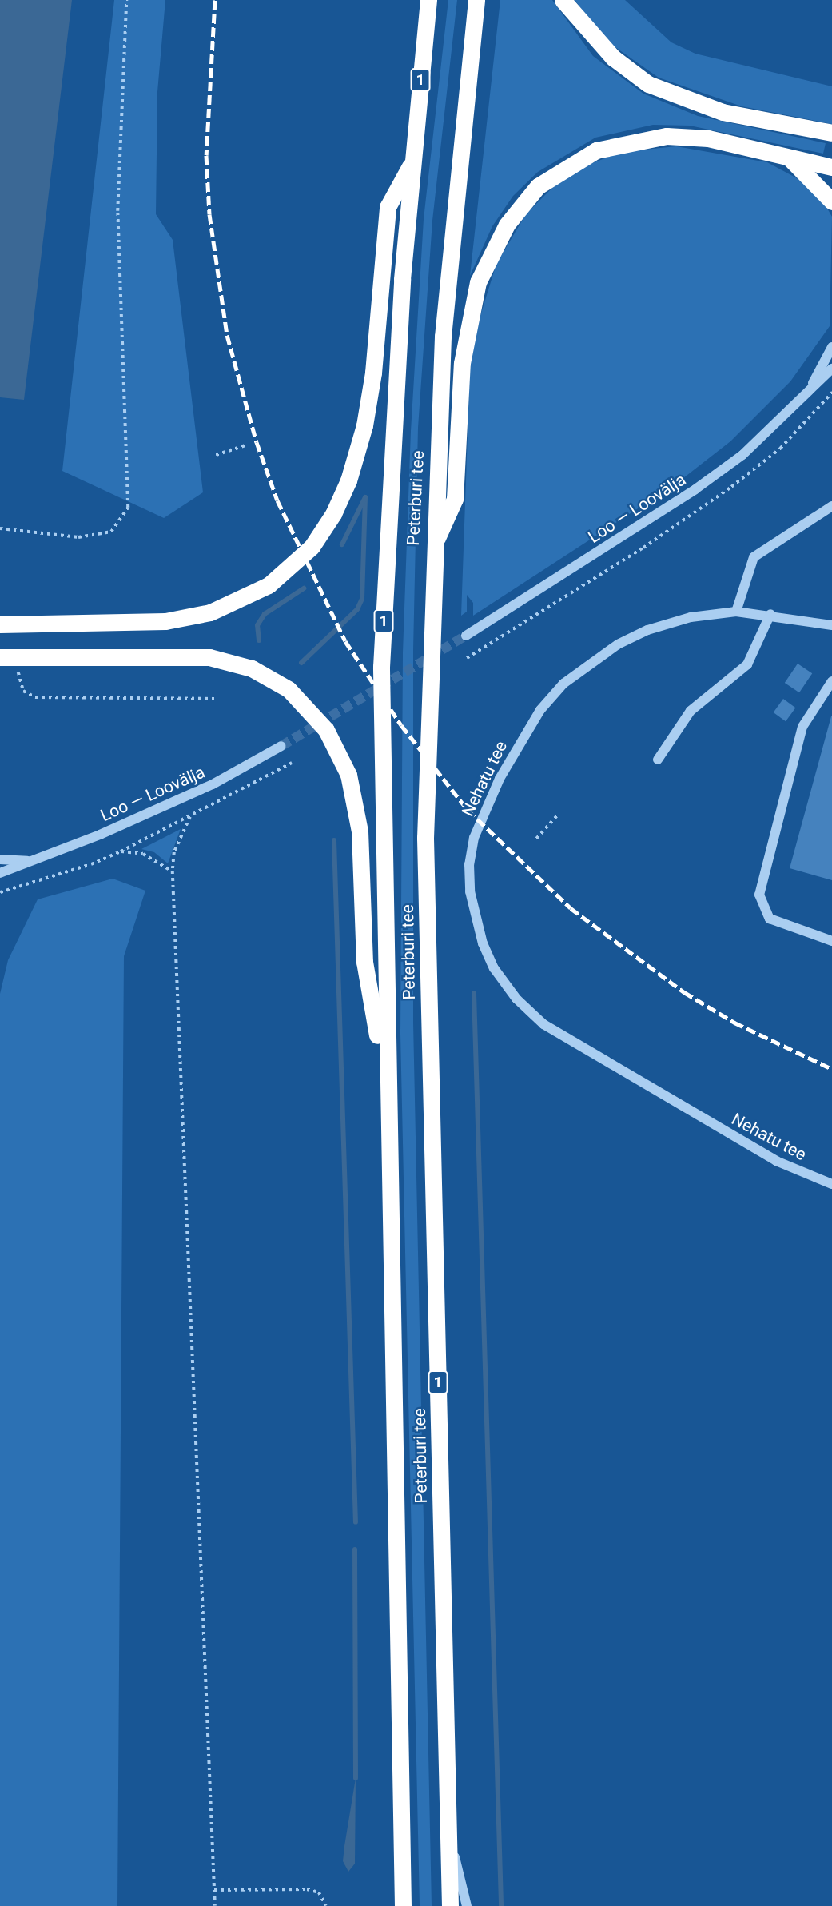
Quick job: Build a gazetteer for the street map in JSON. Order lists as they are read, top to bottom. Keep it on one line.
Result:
{"streets":{"highway":["1","Peterburi tee"],"street":["Loo — Loovälja","Nehatu tee"]}}
